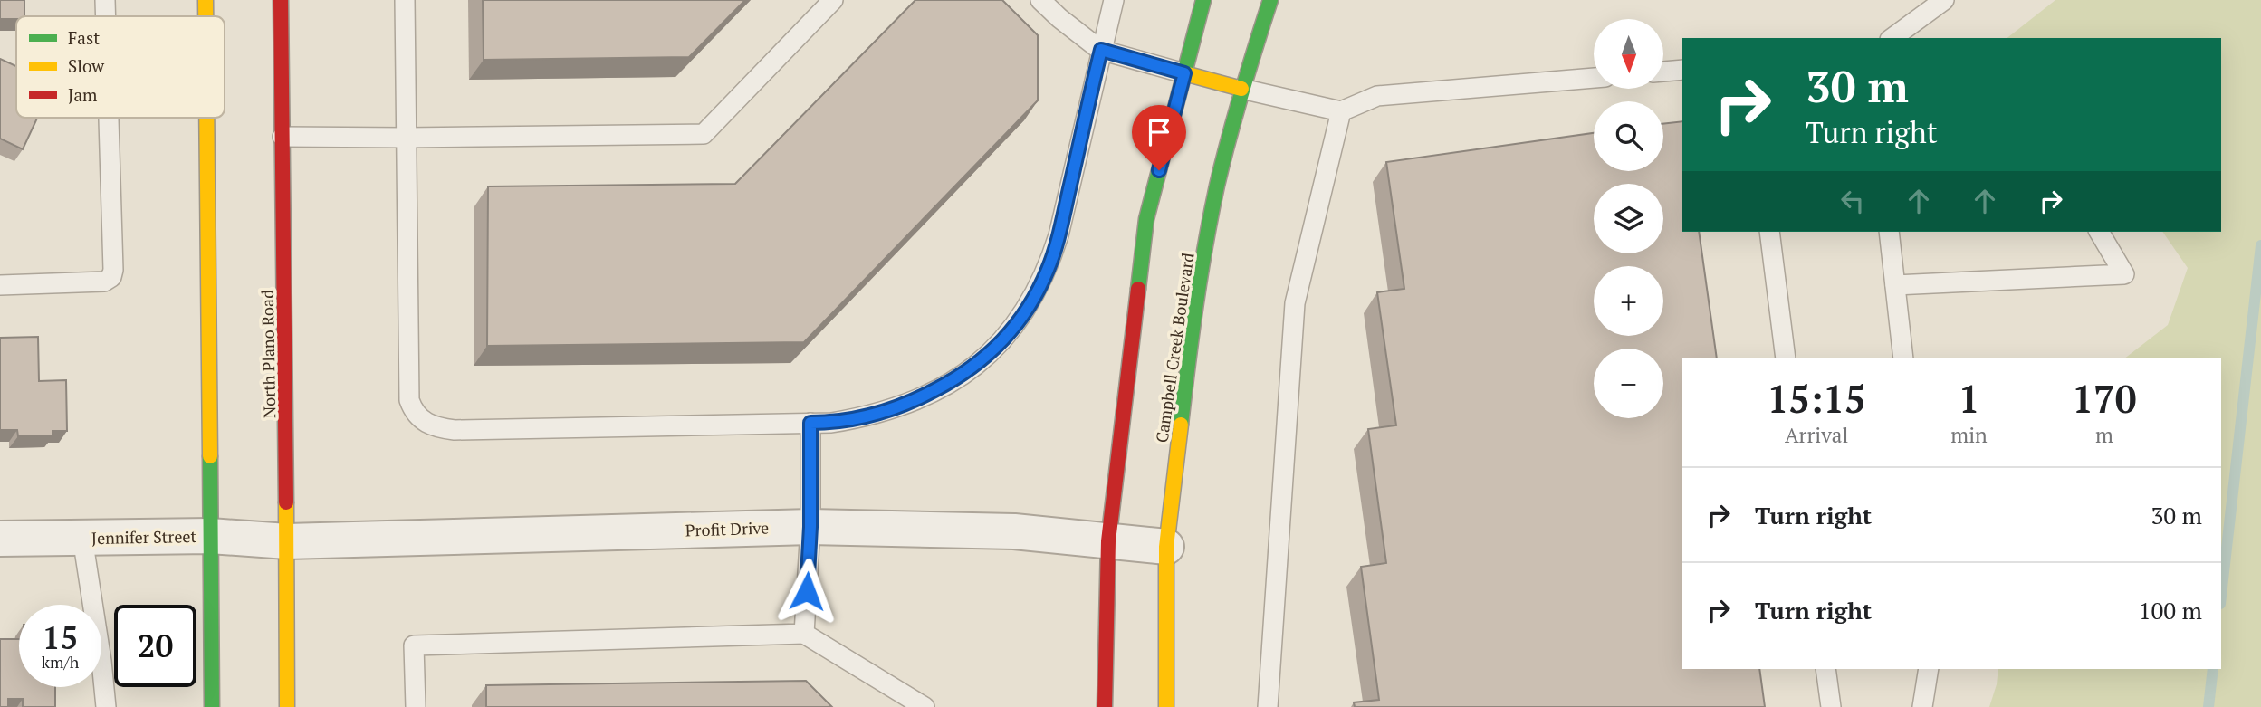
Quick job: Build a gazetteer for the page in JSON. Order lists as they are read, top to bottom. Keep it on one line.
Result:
{"streets":{"street":["Campbell Creek Boulevard","North Plano Road","Profit Drive","Jennifer Street"]},"crossings":[["Campbell Creek Boulevard","Profit Drive"],["North Plano Road","Profit Drive"],["North Plano Road","Jennifer Street"],["Profit Drive","Jennifer Street"]],"legend":["Fast","Slow","Jam"],"north":"bottom","page":{"map_buttons":["+","−"],"turn":["30 m","Turn right"],"eta":["15:15","Arrival","1","min","170","m"],"list":[{"name":"Turn right","value":"30 m"},{"name":"Turn right","value":"100 m"}],"speed":"15 km/h","limit":"20"}}
